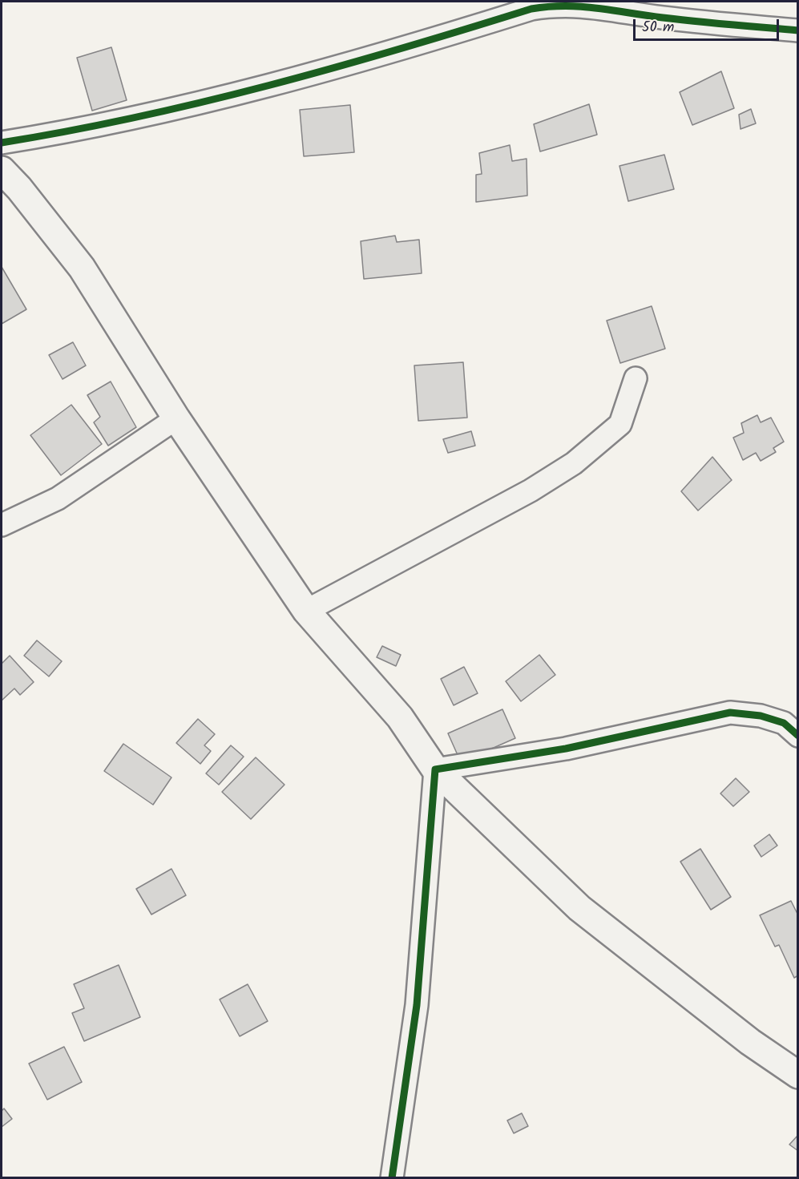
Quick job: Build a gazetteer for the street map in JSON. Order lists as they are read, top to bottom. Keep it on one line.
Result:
{"scale_bar":"50 m"}
